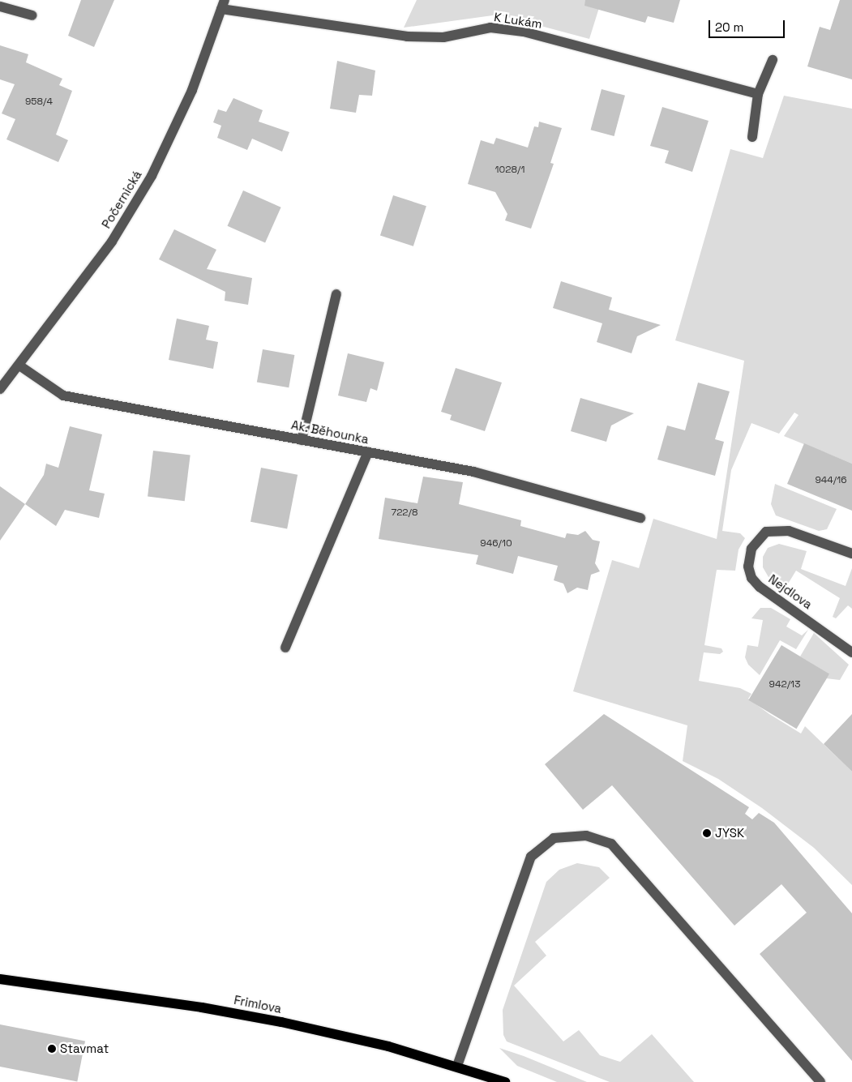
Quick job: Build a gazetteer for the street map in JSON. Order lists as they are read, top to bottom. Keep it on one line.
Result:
{"streets":{"main road":["Frimlova"],"street":["K Lukám","Počernická","Ak. Běhounka","Nejdlova"]},"crossings":[["K Lukám","Počernická"],["Počernická","Ak. Běhounka"]],"places":["JYSK","Stavmat"],"house_numbers":["958/4","1028/1","944/16","722/8","946/10","942/13"],"scale_bar":"20 m"}
